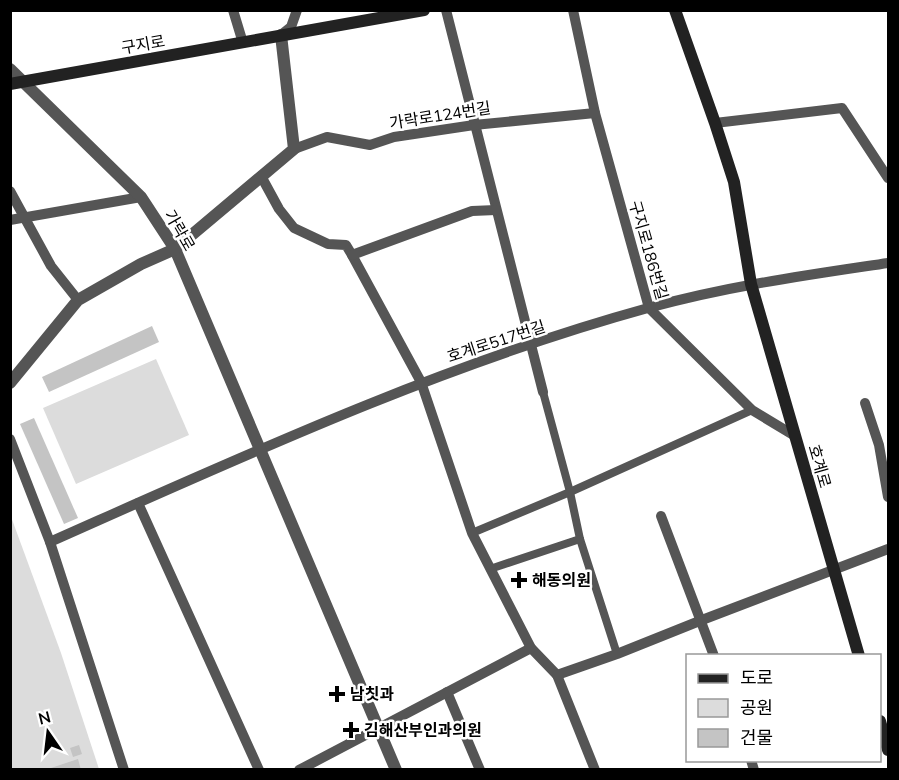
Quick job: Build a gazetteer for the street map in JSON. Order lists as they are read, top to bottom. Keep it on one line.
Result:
{"streets":{"main road":["구지로","호계로"],"street":["가락로124번길","가락로","구지로186번길","호계로517번길"]},"crossings":[["구지로","가락로"],["가락로124번길","가락로"],["가락로124번길","구지로186번길"],["가락로","호계로517번길"],["구지로186번길","호계로517번길"],["구지로186번길","호계로"],["호계로517번길","호계로"]],"places":{"health":["해동의원","남칫과","김해산부인과의원"]},"legend":["도로","공원","건물"],"north":"top"}
